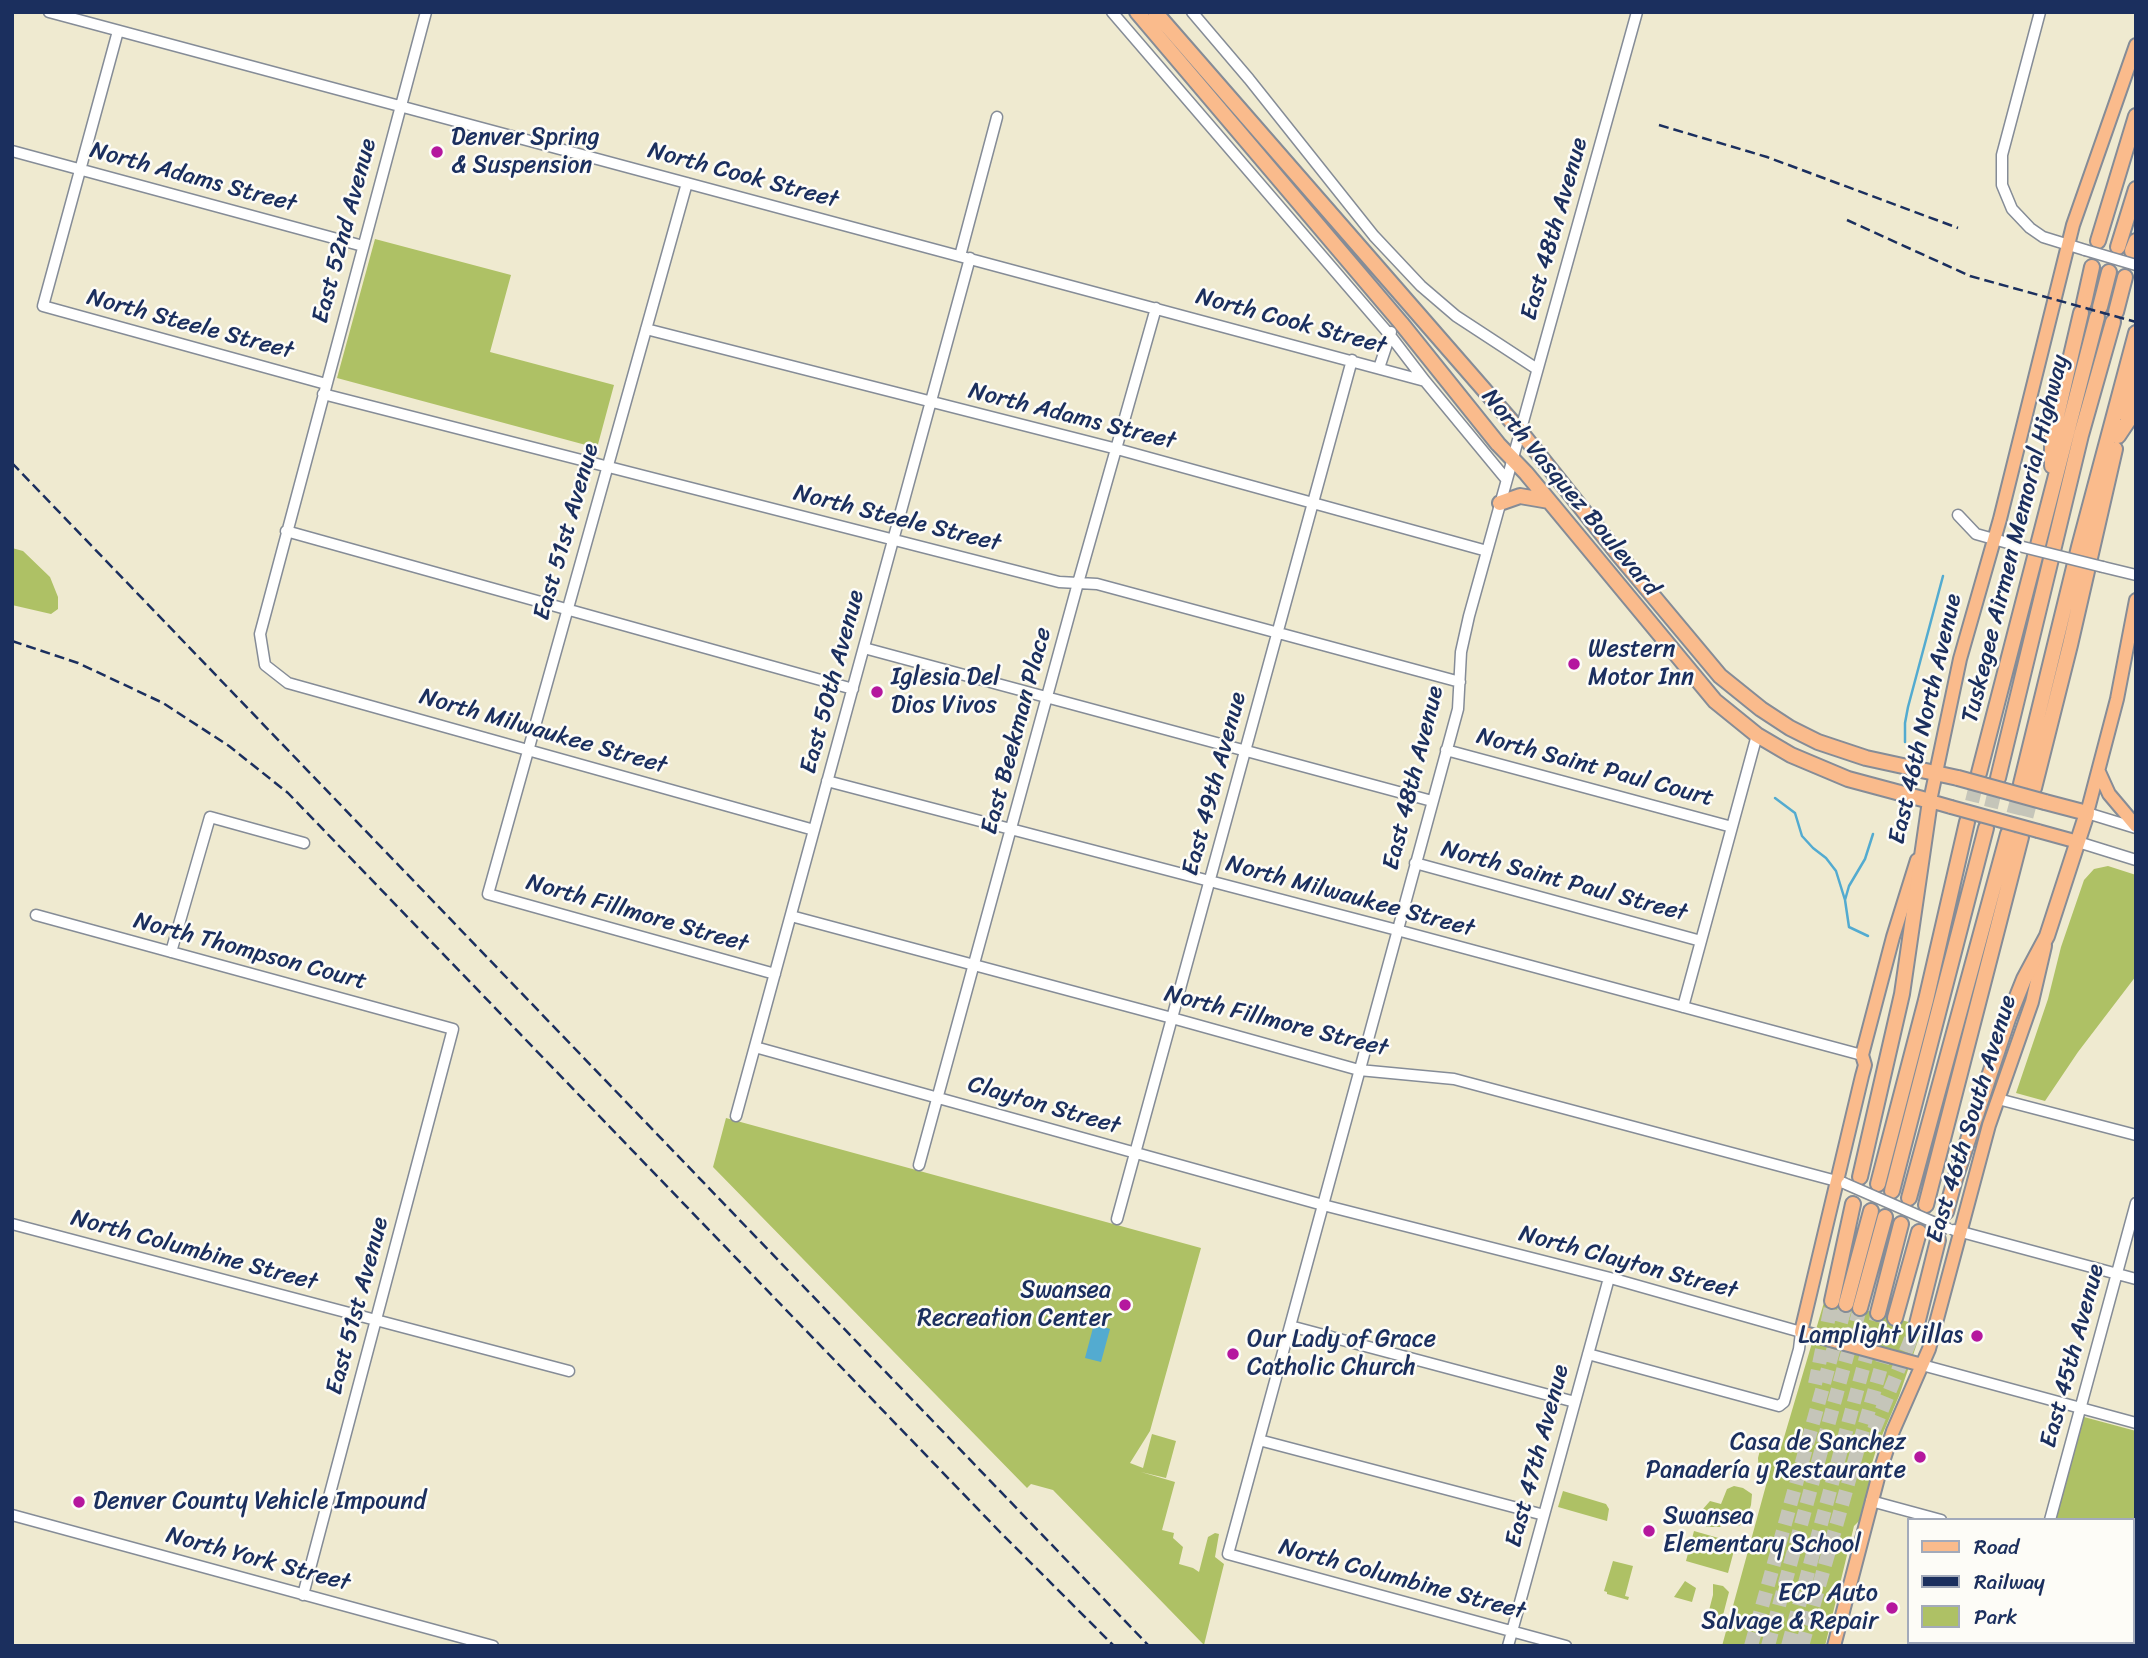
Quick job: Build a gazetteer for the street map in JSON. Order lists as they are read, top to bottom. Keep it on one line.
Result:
{"streets":{"highway":["North Vasquez Boulevard","Tuskegee Airmen Memorial Highway","East 46th North Avenue","East 46th South Avenue"],"main road":["North Clayton Street"],"street":["North Cook Street","North Adams Street","East 48th Avenue","East 52nd Avenue","North Steele Street","East 51st Avenue","East 50th Avenue","East Beekman Place","North Milwaukee Street","North Saint Paul Court","East 49th Avenue","North Saint Paul Street","North Fillmore Street","North Thompson Court","Clayton Street","North Columbine Street","East 45th Avenue","East 47th Avenue","North York Street"]},"crossings":[["North Cook Street","East 52nd Avenue"],["North Cook Street","East 51st Avenue"],["North Cook Street","East 50th Avenue"],["North Cook Street","East Beekman Place"],["North Cook Street","East 49th Avenue"],["North Adams Street","East 48th Avenue"],["North Adams Street","East 52nd Avenue"],["North Adams Street","North Steele Street"],["North Adams Street","East 51st Avenue"],["North Adams Street","East 50th Avenue"],["North Adams Street","East Beekman Place"],["North Adams Street","East 49th Avenue"],["East 48th Avenue","North Steele Street"],["East 48th Avenue","North Vasquez Boulevard"],["East 48th Avenue","North Milwaukee Street"],["East 48th Avenue","North Saint Paul Court"],["East 48th Avenue","North Saint Paul Street"],["East 48th Avenue","North Fillmore Street"],["East 48th Avenue","Clayton Street"],["East 48th Avenue","North Columbine Street"],["East 48th Avenue","North Clayton Street"],["East 52nd Avenue","North Steele Street"],["East 52nd Avenue","North Milwaukee Street"],["North Steele Street","East 51st Avenue"],["North Steele Street","East 50th Avenue"],["North Steele Street","East Beekman Place"],["North Steele Street","East 49th Avenue"],["North Vasquez Boulevard","East 46th North Avenue"],["North Vasquez Boulevard","East 46th South Avenue"],["East 51st Avenue","North Milwaukee Street"],["East 51st Avenue","North Fillmore Street"],["East 51st Avenue","North Thompson Court"],["East 51st Avenue","North Columbine Street"],["East 51st Avenue","North York Street"],["East 50th Avenue","North Milwaukee Street"],["East 50th Avenue","North Saint Paul Street"],["East 50th Avenue","North Fillmore Street"],["East 50th Avenue","Clayton Street"],["East 46th North Avenue","North Milwaukee Street"],["East 46th North Avenue","North Fillmore Street"],["East 46th North Avenue","North Clayton Street"],["East 46th North Avenue","East 47th Avenue"],["East Beekman Place","North Milwaukee Street"],["East Beekman Place","North Saint Paul Street"],["East Beekman Place","North Fillmore Street"],["East Beekman Place","Clayton Street"],["North Milwaukee Street","East 49th Avenue"],["East 49th Avenue","North Saint Paul Street"],["East 49th Avenue","North Fillmore Street"],["East 49th Avenue","Clayton Street"],["North Fillmore Street","East 46th South Avenue"],["North Fillmore Street","East 45th Avenue"],["Clayton Street","North Clayton Street"],["East 46th South Avenue","North Clayton Street"],["North Columbine Street","East 47th Avenue"],["North Clayton Street","East 47th Avenue"]],"places":["Denver Spring & Suspension","Western Motor Inn","Iglesia Del Dios Vivos","Swansea Recreation Center","Lamplight Villas","Our Lady of Grace Catholic Church","Casa de Sanchez Panadería y Restaurante","Denver County Vehicle Impound","Swansea Elementary School","ECP Auto Salvage & Repair"],"legend":["Road","Railway","Park"]}
